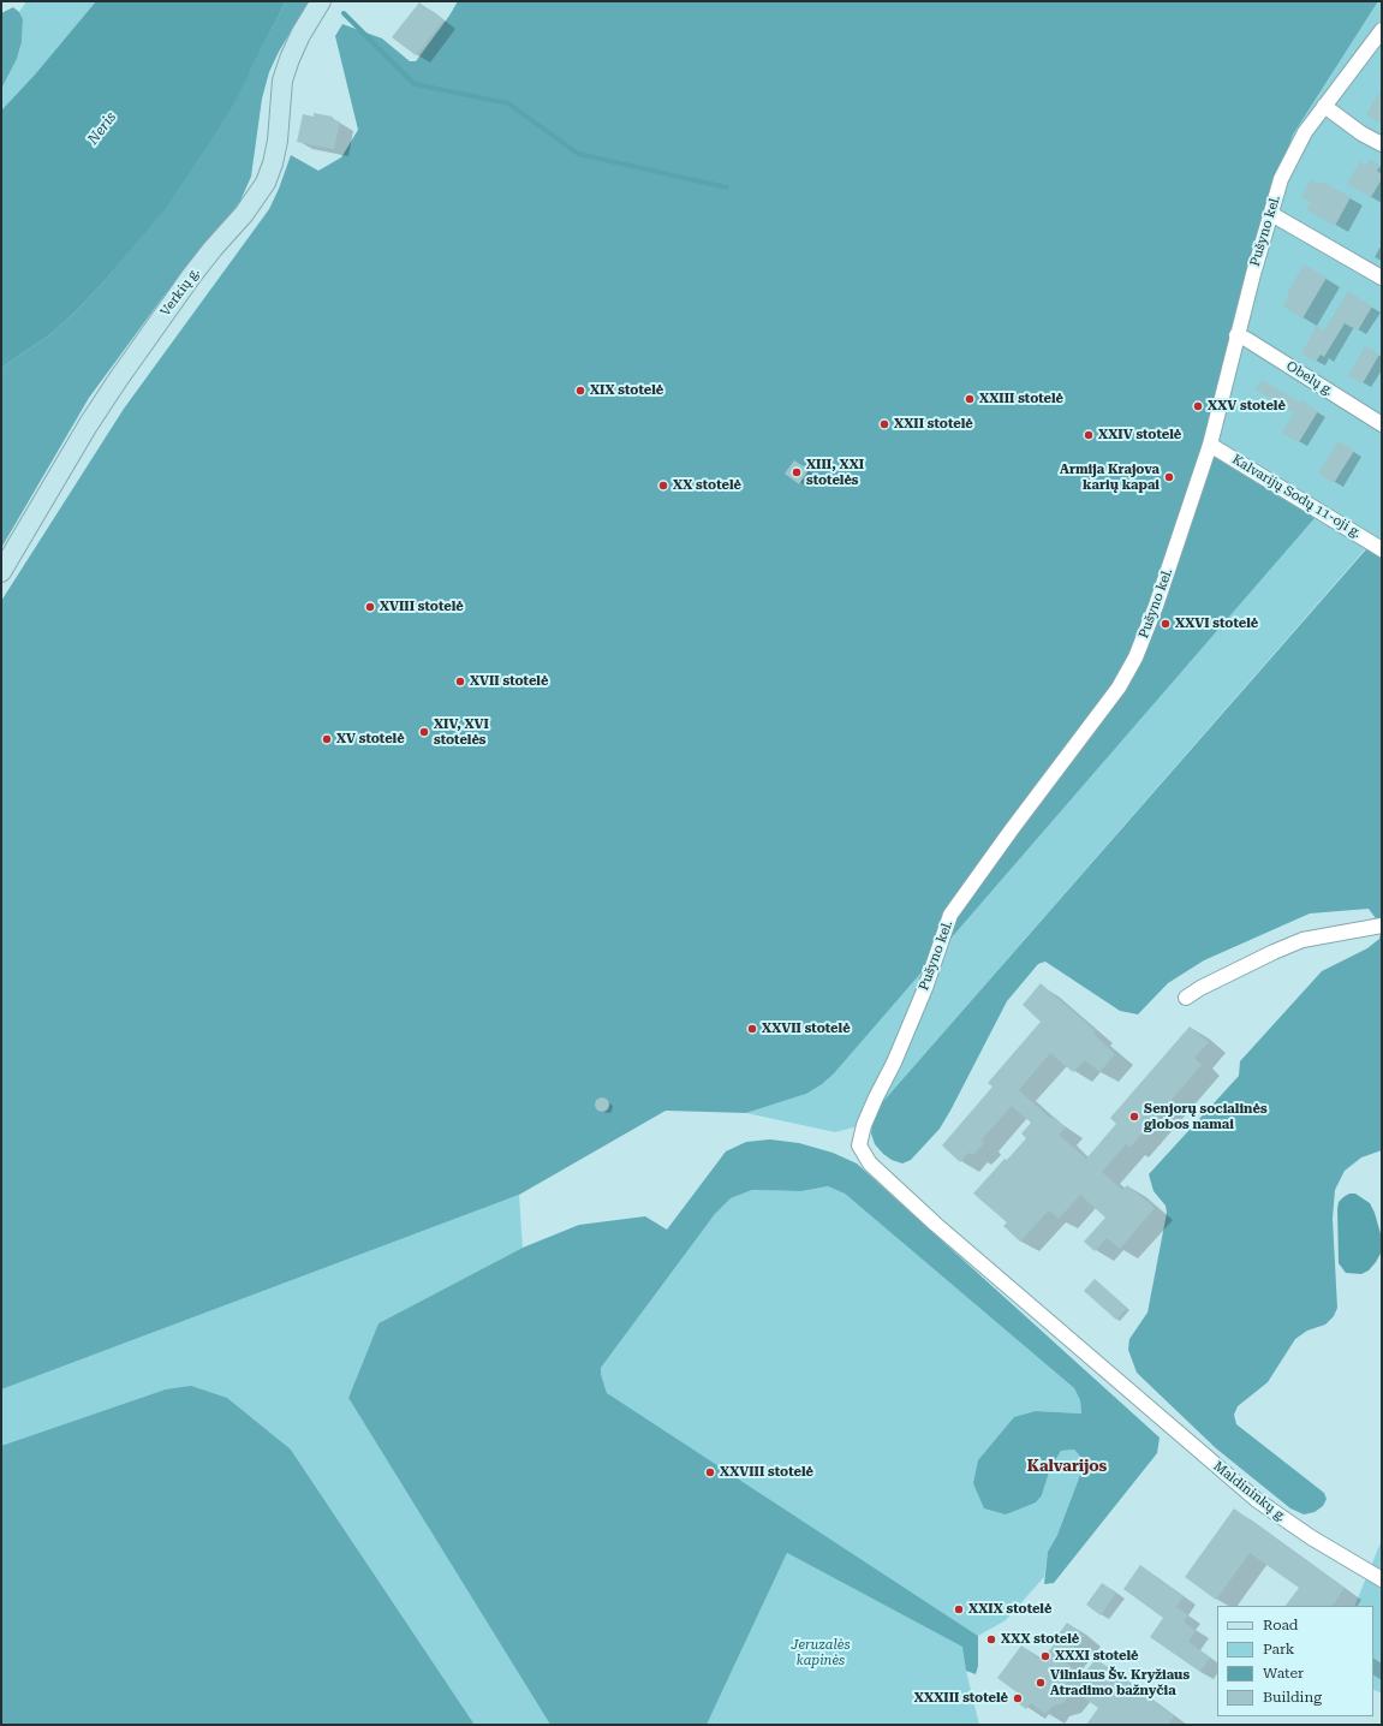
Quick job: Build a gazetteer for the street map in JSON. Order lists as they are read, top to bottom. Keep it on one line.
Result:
{"streets":{"main road":["Verkių g."],"street":["Pušyno kel.","Obelų g.","Kalvarijų Sodų 11-oji g.","Maldininkų g."]},"crossings":[["Pušyno kel.","Obelų g."],["Pušyno kel.","Kalvarijų Sodų 11-oji g."],["Pušyno kel.","Maldininkų g."]],"districts":["Kalvarijos"],"water":["Neris"],"parks":["Jeruzalės kapinės"],"places":["XIX stotelė","XXIII stotelė","XXV stotelė","XXII stotelė","XXIV stotelė","XIII, XXI stotelės","Armija Krajova karių kapai","XX stotelė","XVIII stotelė","XXVI stotelė","XVII stotelė","XIV, XVI stotelės","XV stotelė","XXVII stotelė","Senjorų socialinės globos namai","XXVIII stotelė","XXIX stotelė","XXX stotelė","XXXI stotelė","Vilniaus Šv. Kryžiaus Atradimo bažnyčia","XXXIII stotelė"],"legend":["Road","Park","Water","Building"]}
